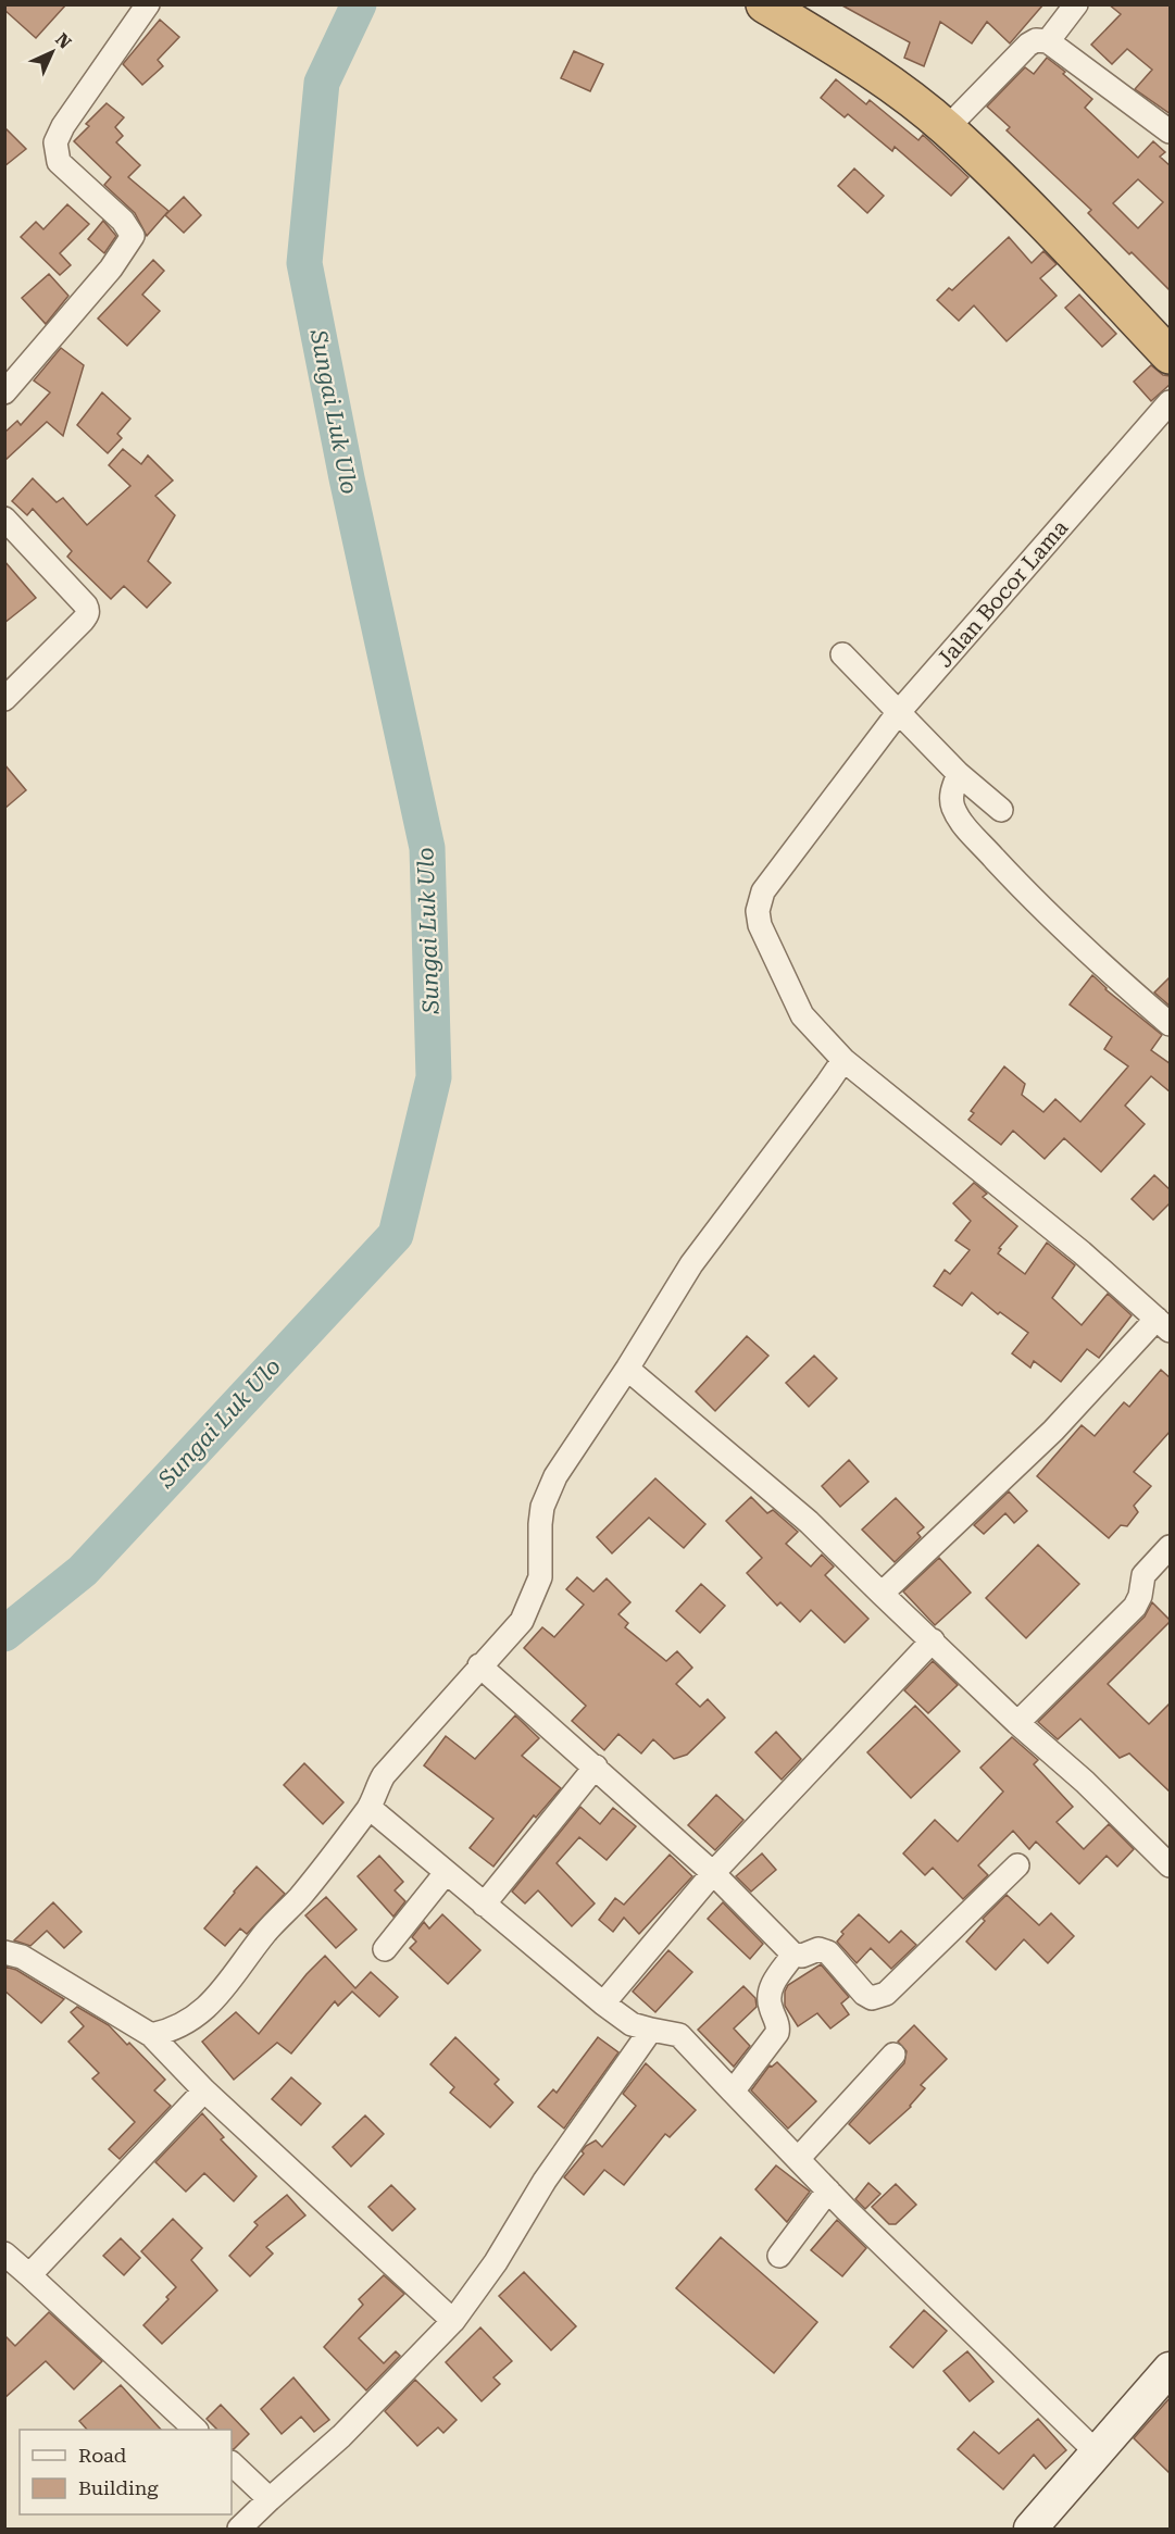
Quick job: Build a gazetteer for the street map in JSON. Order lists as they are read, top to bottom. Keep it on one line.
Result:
{"streets":{"street":["Jalan Bocor Lama"]},"water":["Sungai Luk Ulo"],"legend":["Road","Building"],"north":"top right"}
